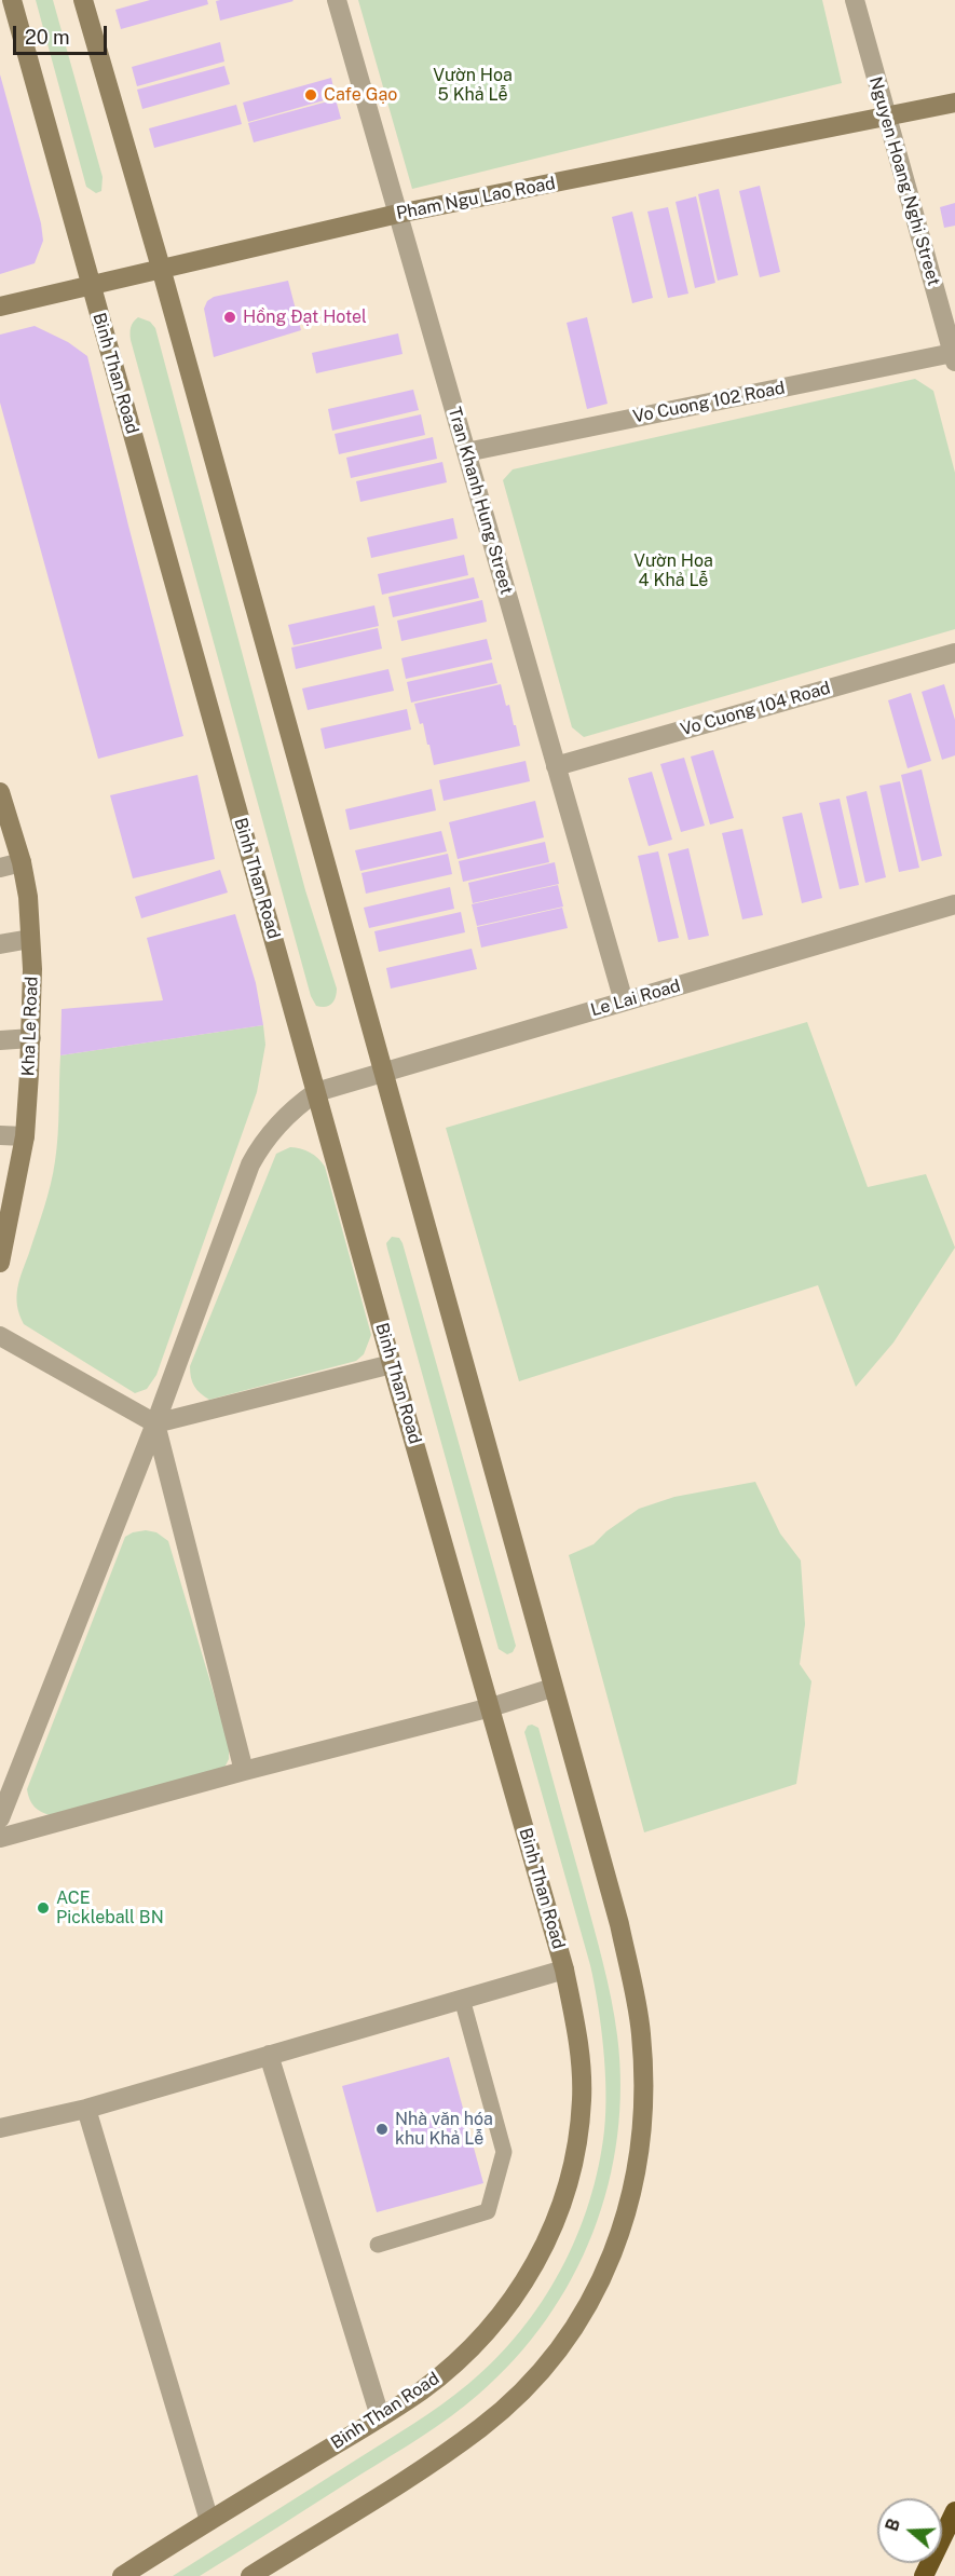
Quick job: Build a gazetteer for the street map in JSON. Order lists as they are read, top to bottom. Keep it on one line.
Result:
{"streets":{"main road":["Pham Ngu Lao Road","Binh Than Road","Kha Le Road"],"street":["Nguyen Hoang Nghi Street","Vo Cuong 102 Road","Tran Khanh Hung Street","Vo Cuong 104 Road","Le Lai Road"]},"crossings":[["Nguyen Hoang Nghi Street","Pham Ngu Lao Road"],["Nguyen Hoang Nghi Street","Vo Cuong 102 Road"],["Pham Ngu Lao Road","Binh Than Road"],["Pham Ngu Lao Road","Tran Khanh Hung Street"],["Binh Than Road","Le Lai Road"],["Vo Cuong 102 Road","Tran Khanh Hung Street"],["Tran Khanh Hung Street","Vo Cuong 104 Road"],["Tran Khanh Hung Street","Le Lai Road"]],"parks":["Vườn Hoa 5 Khả Lễ","Vườn Hoa 4 Khả Lễ"],"places":["Cafe Gạo","Hồng Đạt Hotel","ACE Pickleball BN","Nhà văn hóa khu Khả Lễ"],"scale_bar":"20 m","north":"left"}
